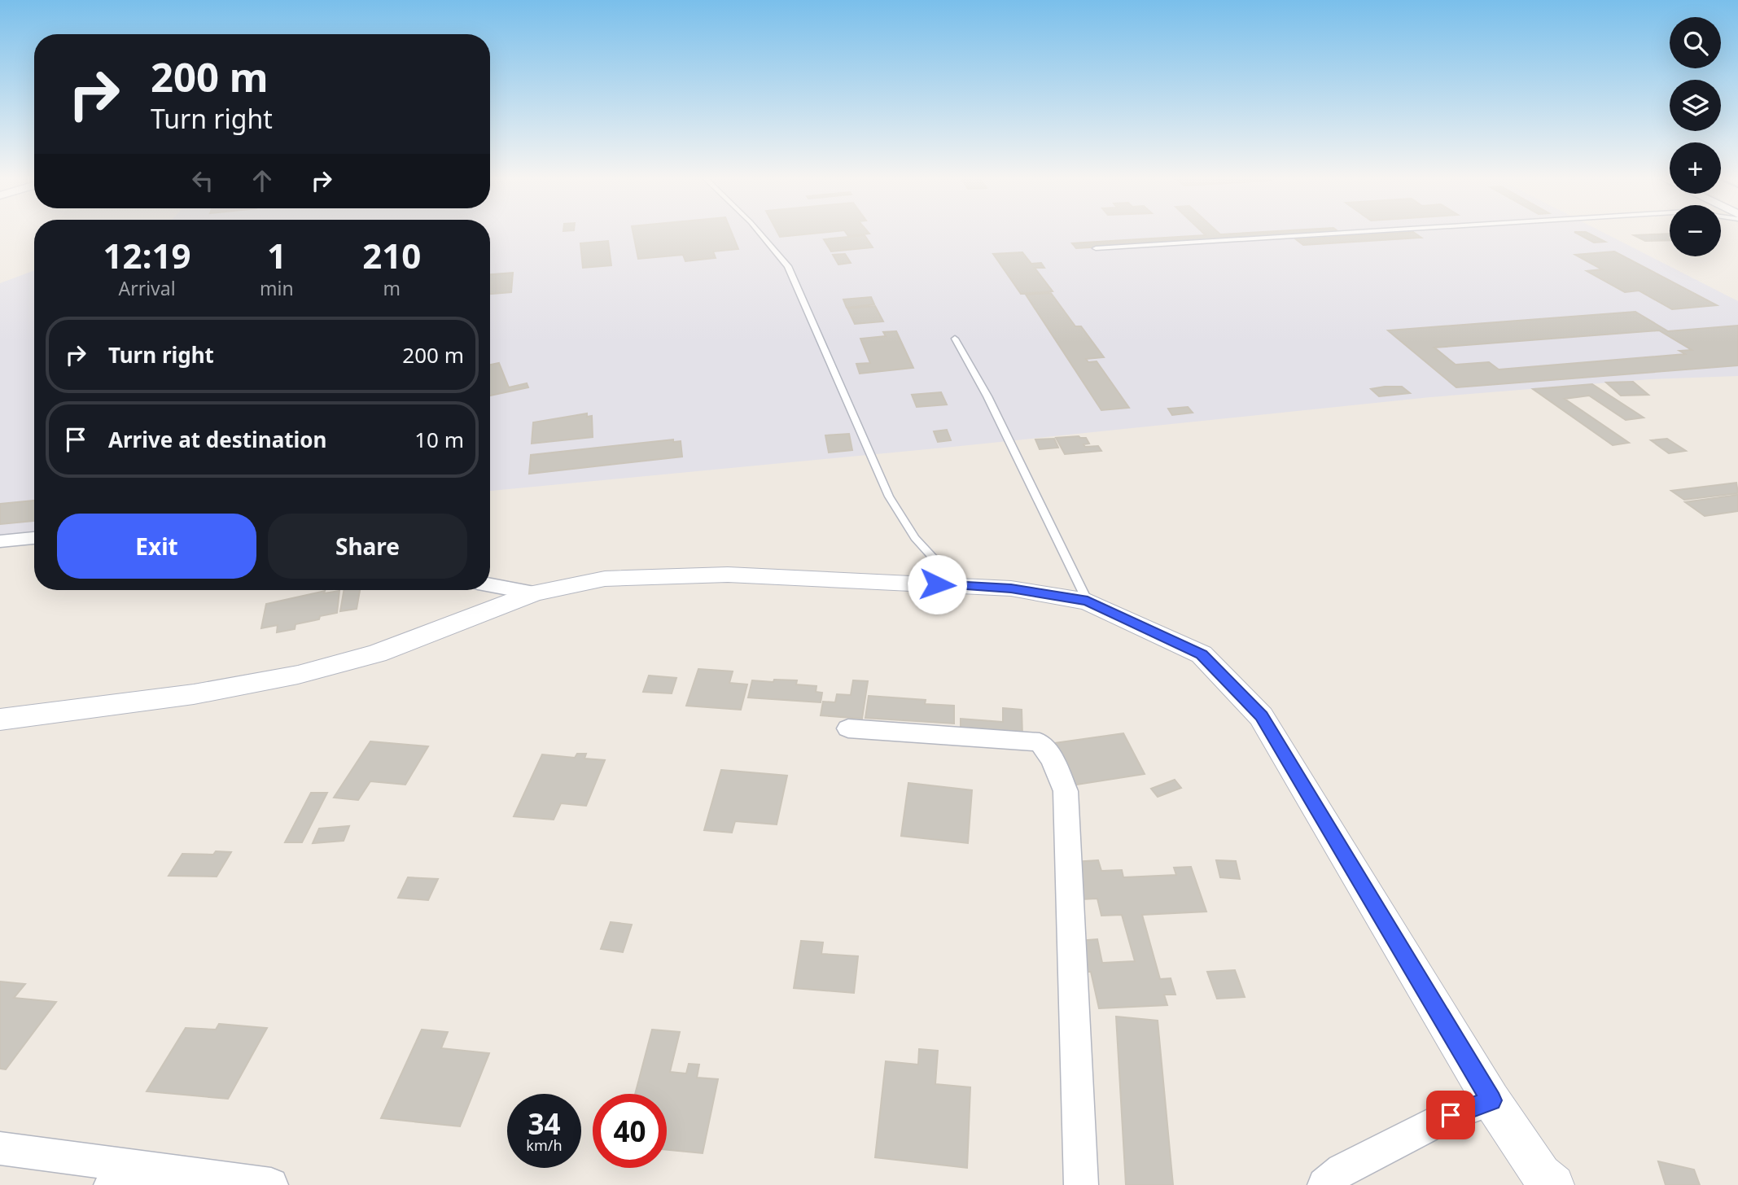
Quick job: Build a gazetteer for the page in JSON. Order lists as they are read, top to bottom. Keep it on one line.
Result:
{"page":{"map_buttons":["+","−"],"turn":["200 m","Turn right"],"eta":["12:19","Arrival","1","min","210","m"],"list":[{"name":"Turn right","value":"200 m"},{"name":"Arrive at destination","value":"10 m"}],"buttons":["Exit","Share"],"speed":"34 km/h","limit":"40"}}
